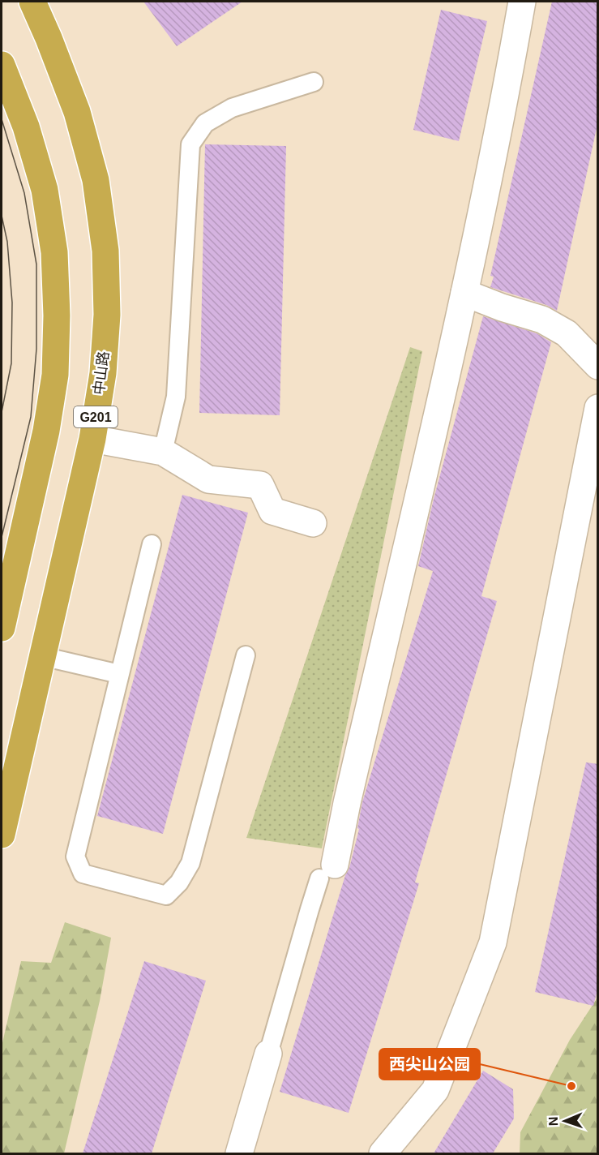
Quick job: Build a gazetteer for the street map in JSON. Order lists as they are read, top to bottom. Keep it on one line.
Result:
{"streets":{"highway":["中山路","G201"]},"places":["西尖山公园"],"north":"left"}
